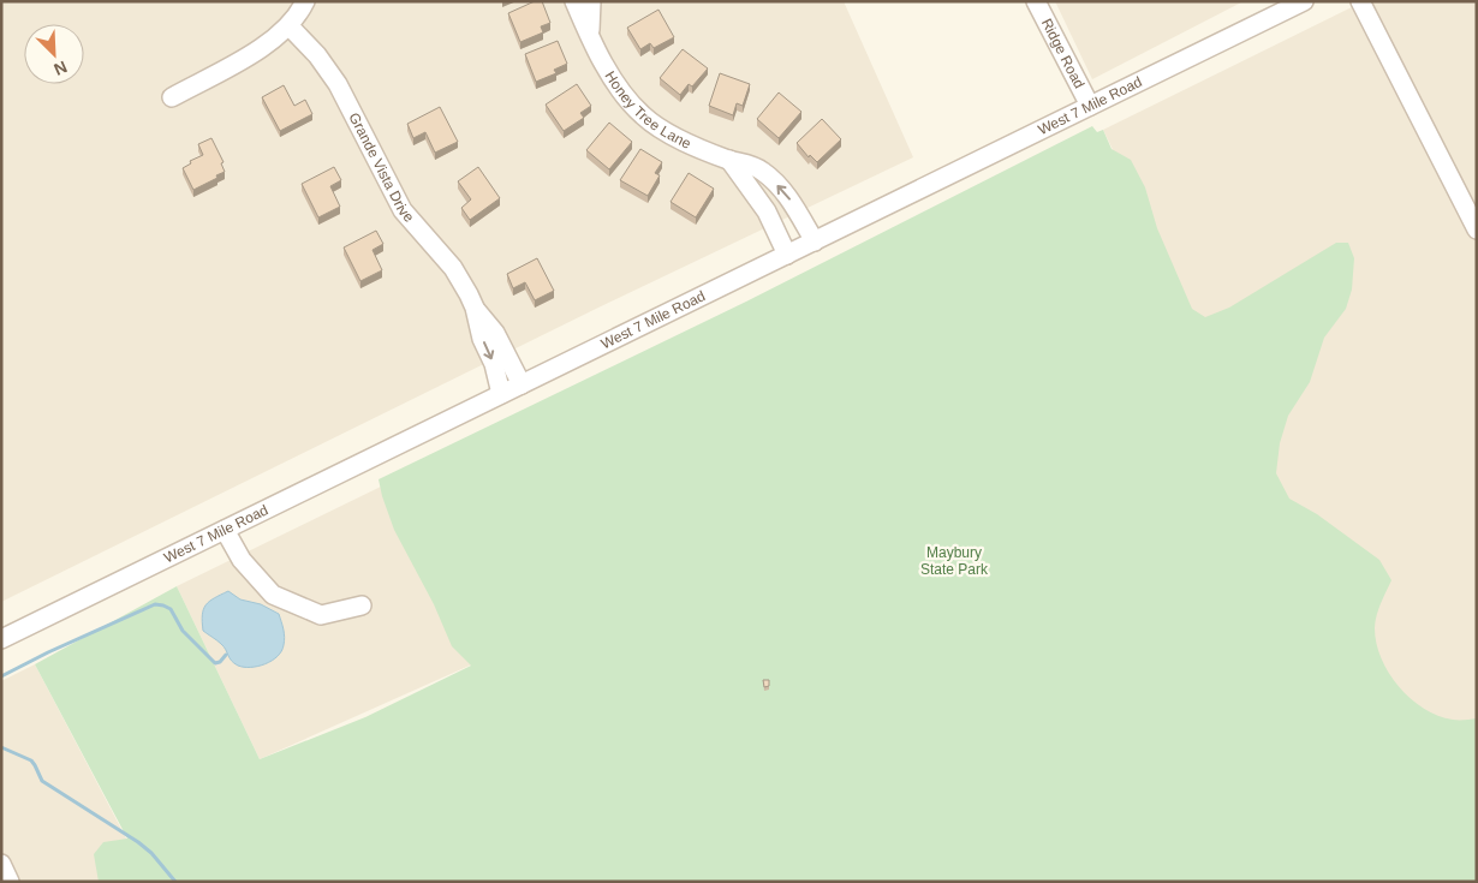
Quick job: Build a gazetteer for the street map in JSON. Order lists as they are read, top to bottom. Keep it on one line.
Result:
{"streets":{"street":["Ridge Road","Honey Tree Lane","West 7 Mile Road","Grande Vista Drive"]},"crossings":[["Ridge Road","West 7 Mile Road"],["Honey Tree Lane","West 7 Mile Road"],["West 7 Mile Road","Grande Vista Drive"]],"parks":["Maybury State Park"],"north":"bottom right"}
